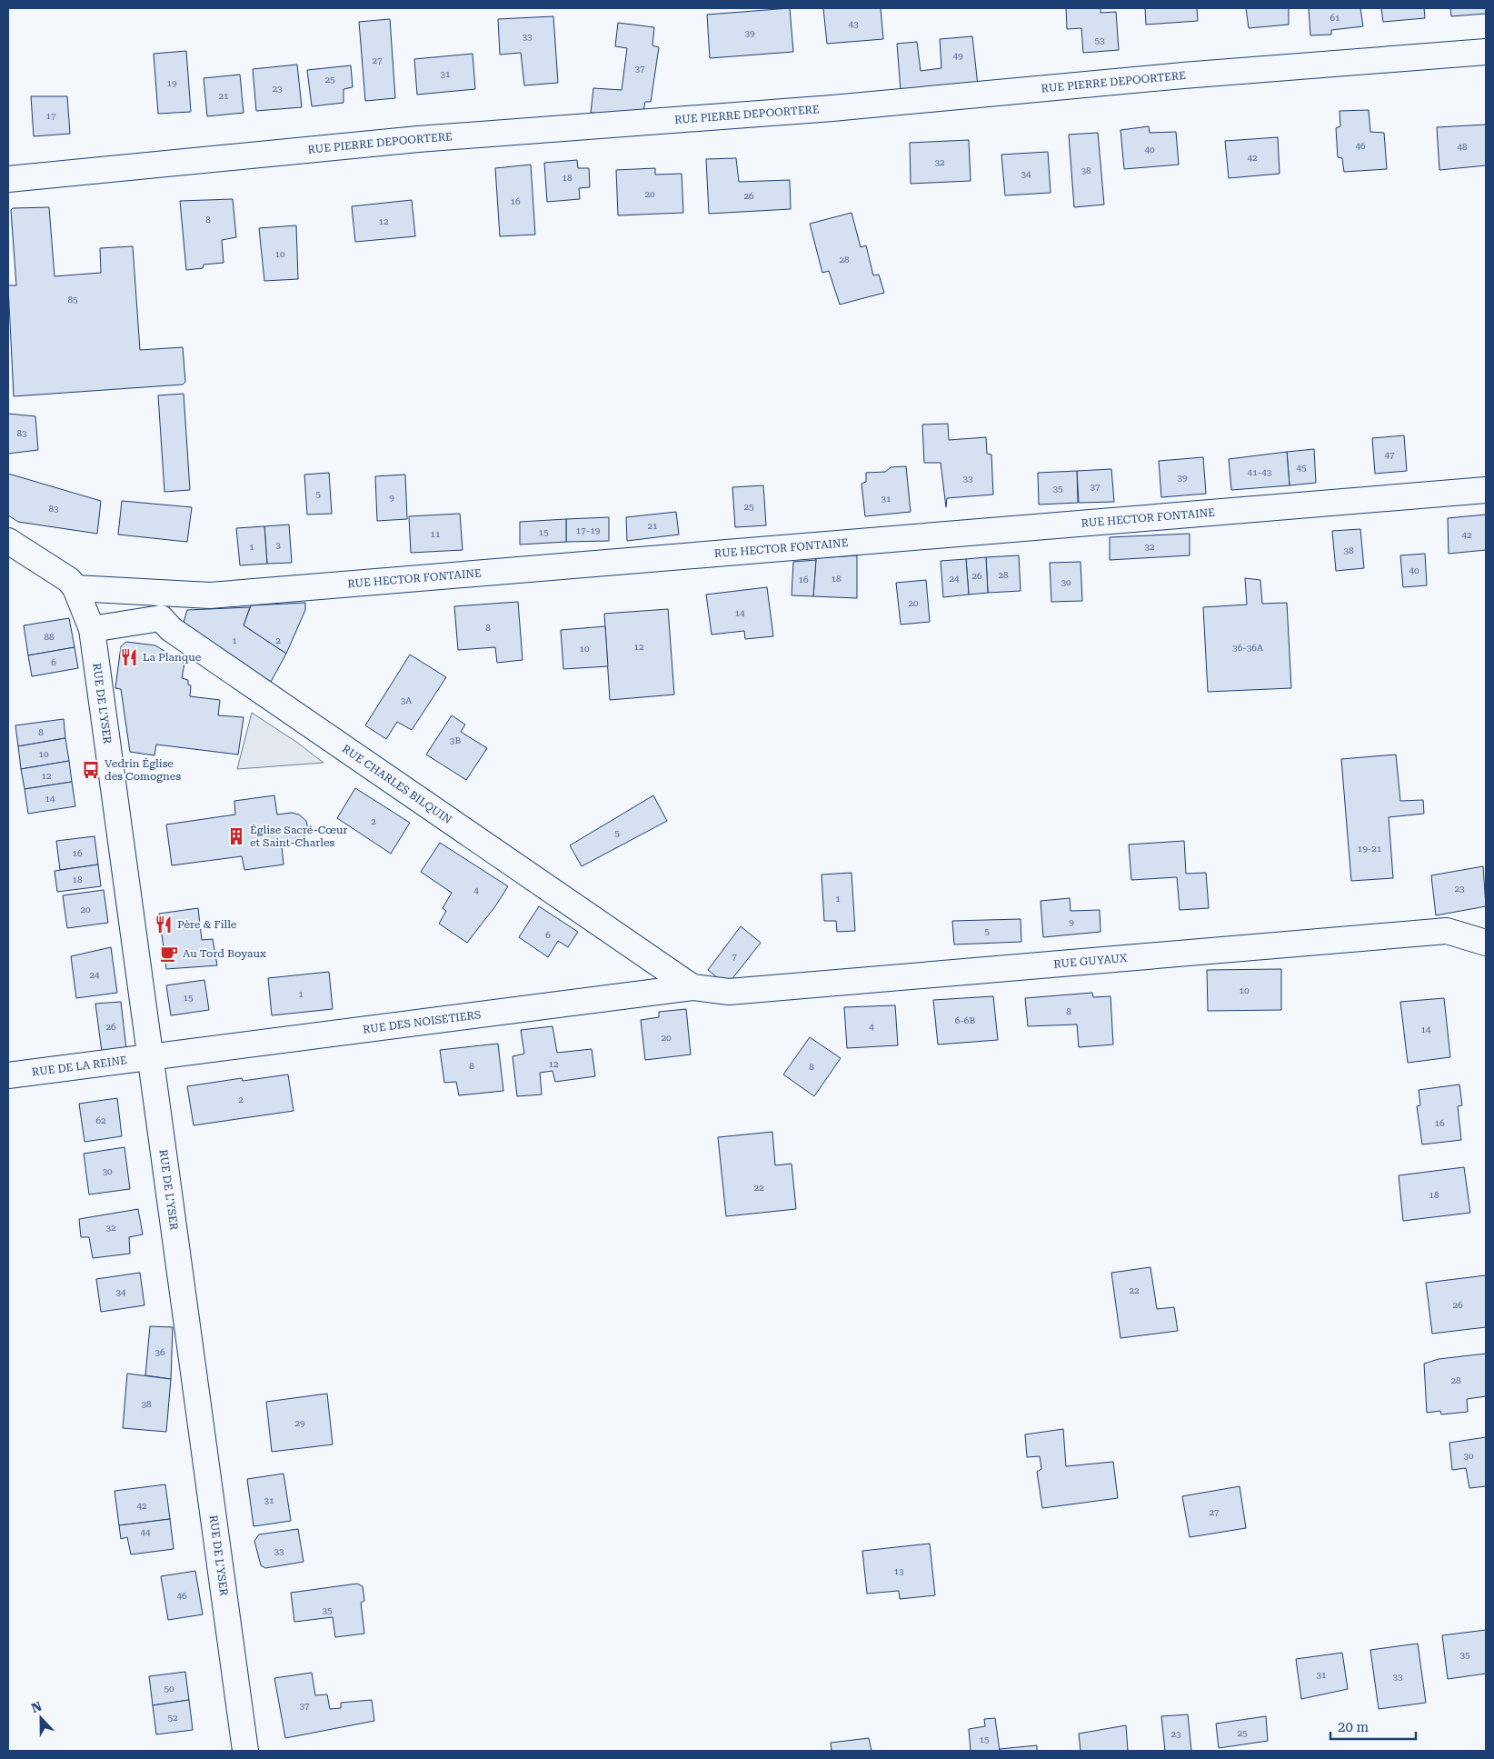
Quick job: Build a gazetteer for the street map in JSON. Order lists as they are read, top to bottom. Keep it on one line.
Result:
{"streets":{"street":["RUE PIERRE DEPOORTERE","RUE HECTOR FONTAINE","RUE DE L'YSER","RUE CHARLES BILQUIN","RUE GUYAUX","RUE DES NOISETIERS","RUE DE LA REINE"]},"crossings":[["RUE HECTOR FONTAINE","RUE DE L'YSER"],["RUE DE L'YSER","RUE DES NOISETIERS"],["RUE DE L'YSER","RUE DE LA REINE"],["RUE CHARLES BILQUIN","RUE GUYAUX"],["RUE CHARLES BILQUIN","RUE DES NOISETIERS"],["RUE GUYAUX","RUE DES NOISETIERS"],["RUE DES NOISETIERS","RUE DE LA REINE"]],"places":{"restaurant":["La Planque","Père & Fille"],"bus stop":["Vedrin Église des Comognes"],"building":["Église Sacré-Cœur et Saint-Charles"],"cafe":["Au Tord Boyaux"]},"house_numbers":["61","43","39","33","53","49","27","37","31","25","19","23","21","17","46","48","40","42","32","38","34","18","20","26","16","8","12","10","28","85","83","47","45","41-43","39","33","37","35","5","9","31","25","83","21","17-19","15","11","42","3","1","32","38","40","28","26","18","24","16","30","20","14","8","88","1","2","12","36-36A","10","6","3A","8","3B","10","12","14","2","5","19-21","16","18","23","4","1","20","9","5","6","7","24","10","1","15","8","6-6B","26","4","14","20","12","8","8","2","62","16","30","22","18","32","22","34","26","36","28","38","29","30","31","42","27","44","33","13","46","35","35","31","33","50","37","52","25","23","15"],"scale_bar":"20 m","north":"top"}
